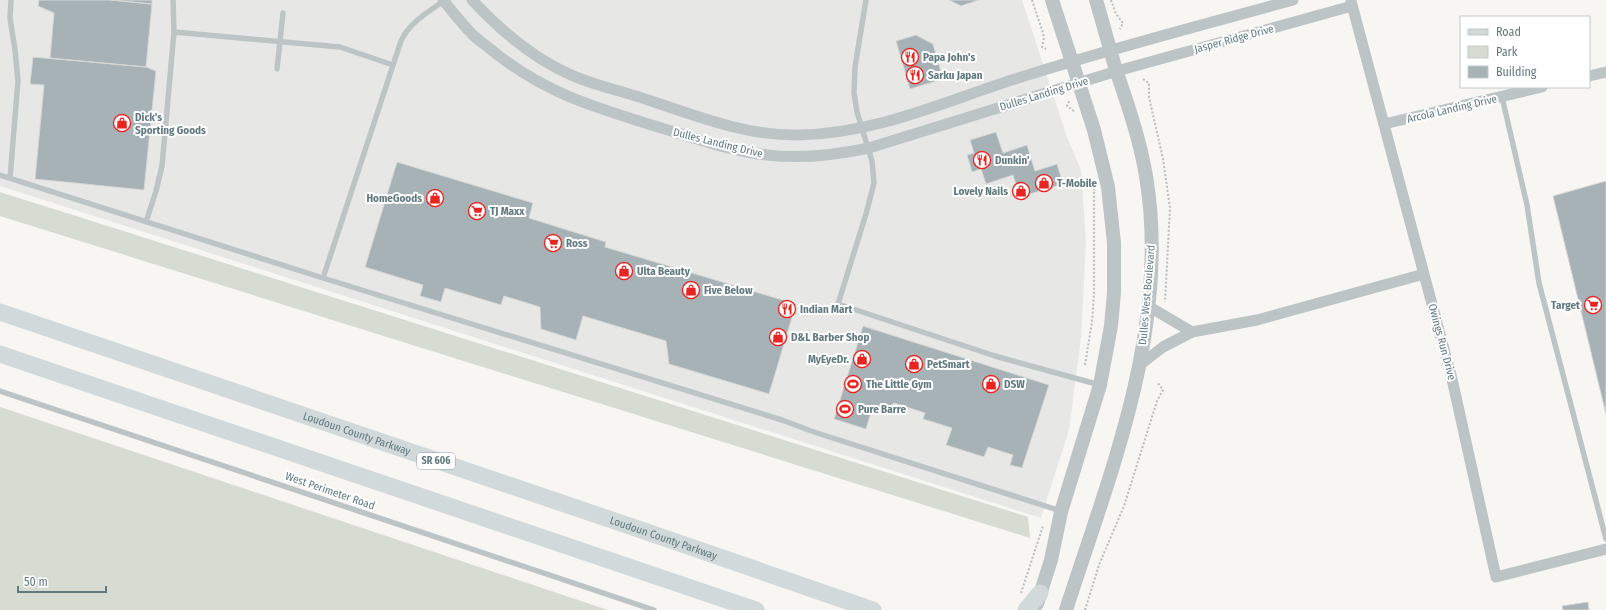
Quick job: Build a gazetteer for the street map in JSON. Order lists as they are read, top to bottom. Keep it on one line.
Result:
{"streets":{"main road":["Loudoun County Parkway","SR 606"],"street":["Jasper Ridge Drive","Dulles Landing Drive","Arcola Landing Drive","Dulles West Boulevard","Owings Run Drive"],"lane":["West Perimeter Road"]},"crossings":[["Jasper Ridge Drive","Dulles Landing Drive"],["Jasper Ridge Drive","Dulles West Boulevard"],["Jasper Ridge Drive","Owings Run Drive"],["Dulles Landing Drive","Dulles West Boulevard"],["Arcola Landing Drive","Owings Run Drive"]],"places":{"restaurant":["Papa John's","Sarku Japan","Dunkin'","Indian Mart"],"shop":["Dick's Sporting Goods","T-Mobile","Lovely Nails","HomeGoods","Ulta Beauty","Five Below","D&L Barber Shop","MyEyeDr.","PetSmart","DSW"],"supermarket":["TJ Maxx","Ross","Target"],"sports":["The Little Gym","Pure Barre"]},"legend":["Road","Park","Building"],"scale_bar":"50 m"}
